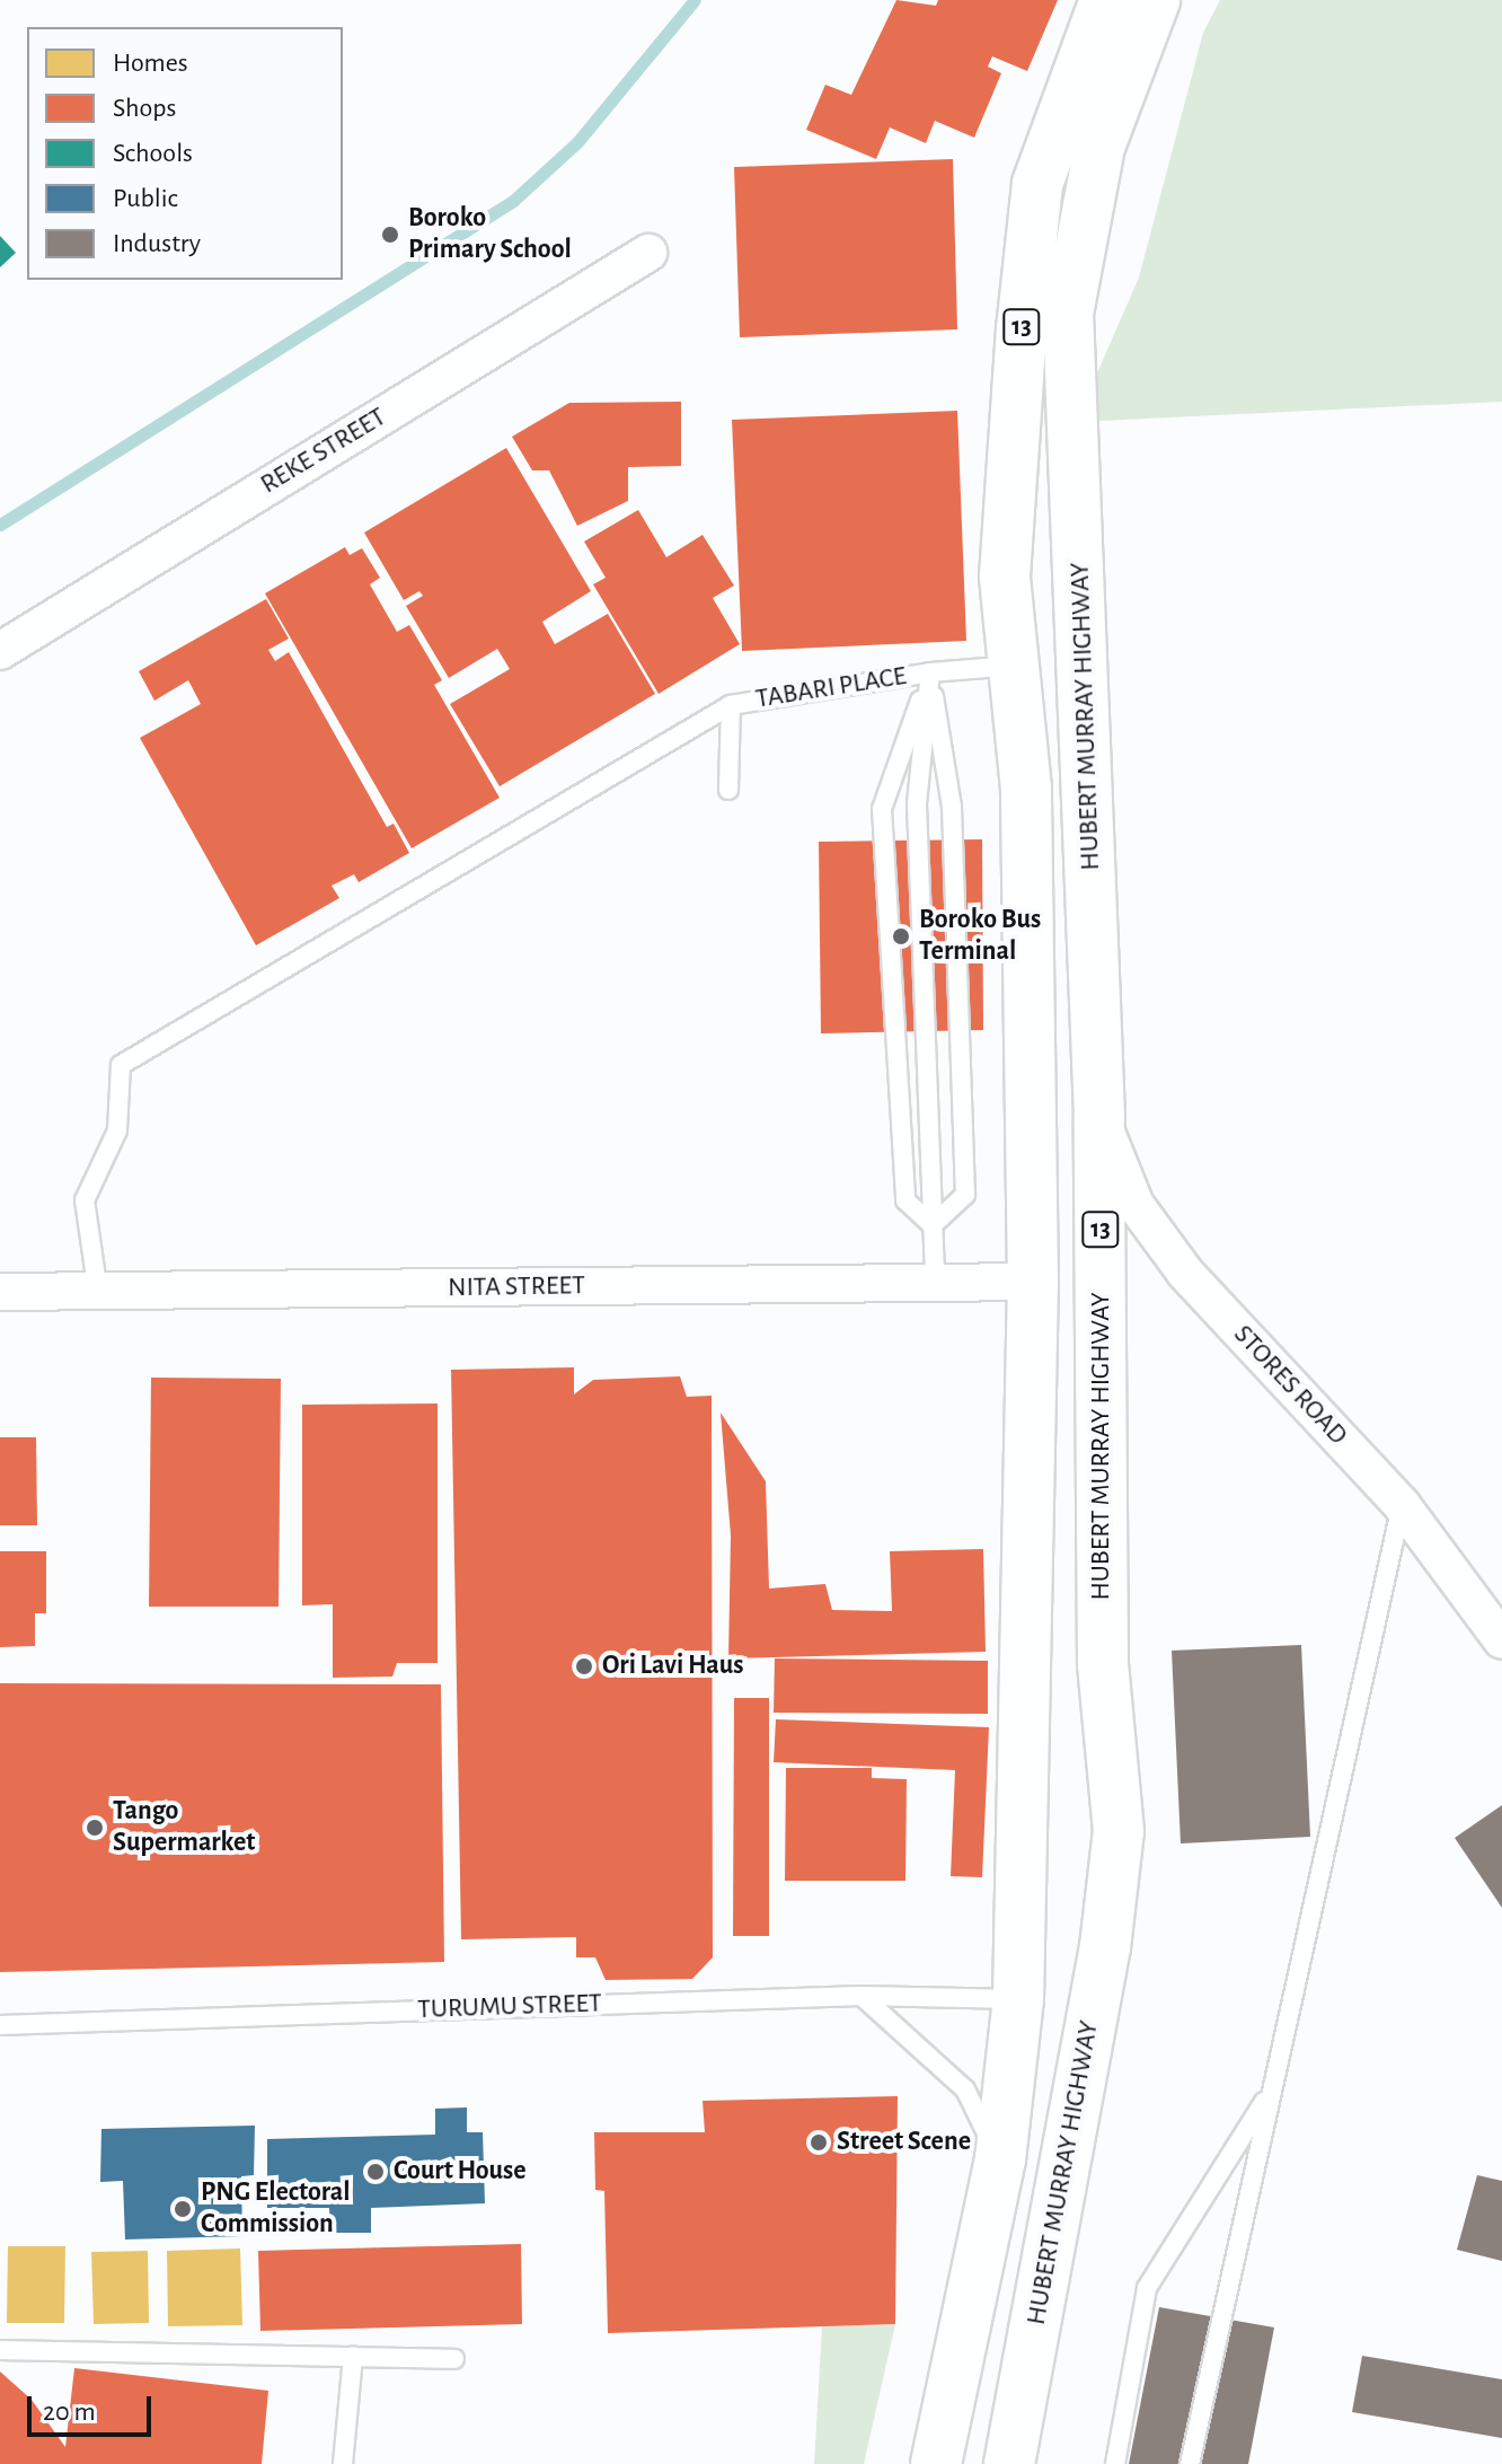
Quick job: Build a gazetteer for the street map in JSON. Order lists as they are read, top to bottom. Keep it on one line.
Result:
{"streets":{"highway":["13","HUBERT MURRAY HIGHWAY"],"street":["REKE STREET","NITA STREET","STORES ROAD"],"lane":["TABARI PLACE","TURUMU STREET"]},"crossings":[["13","TABARI PLACE"],["13","NITA STREET"],["13","TURUMU STREET"],["HUBERT MURRAY HIGHWAY","STORES ROAD"]],"places":["Boroko Primary School","Boroko Bus Terminal","Ori Lavi Haus","Tango Supermarket","Street Scene","Court House","PNG Electoral Commission"],"legend":["Homes","Shops","Schools","Public","Industry"],"scale_bar":"20 m"}
